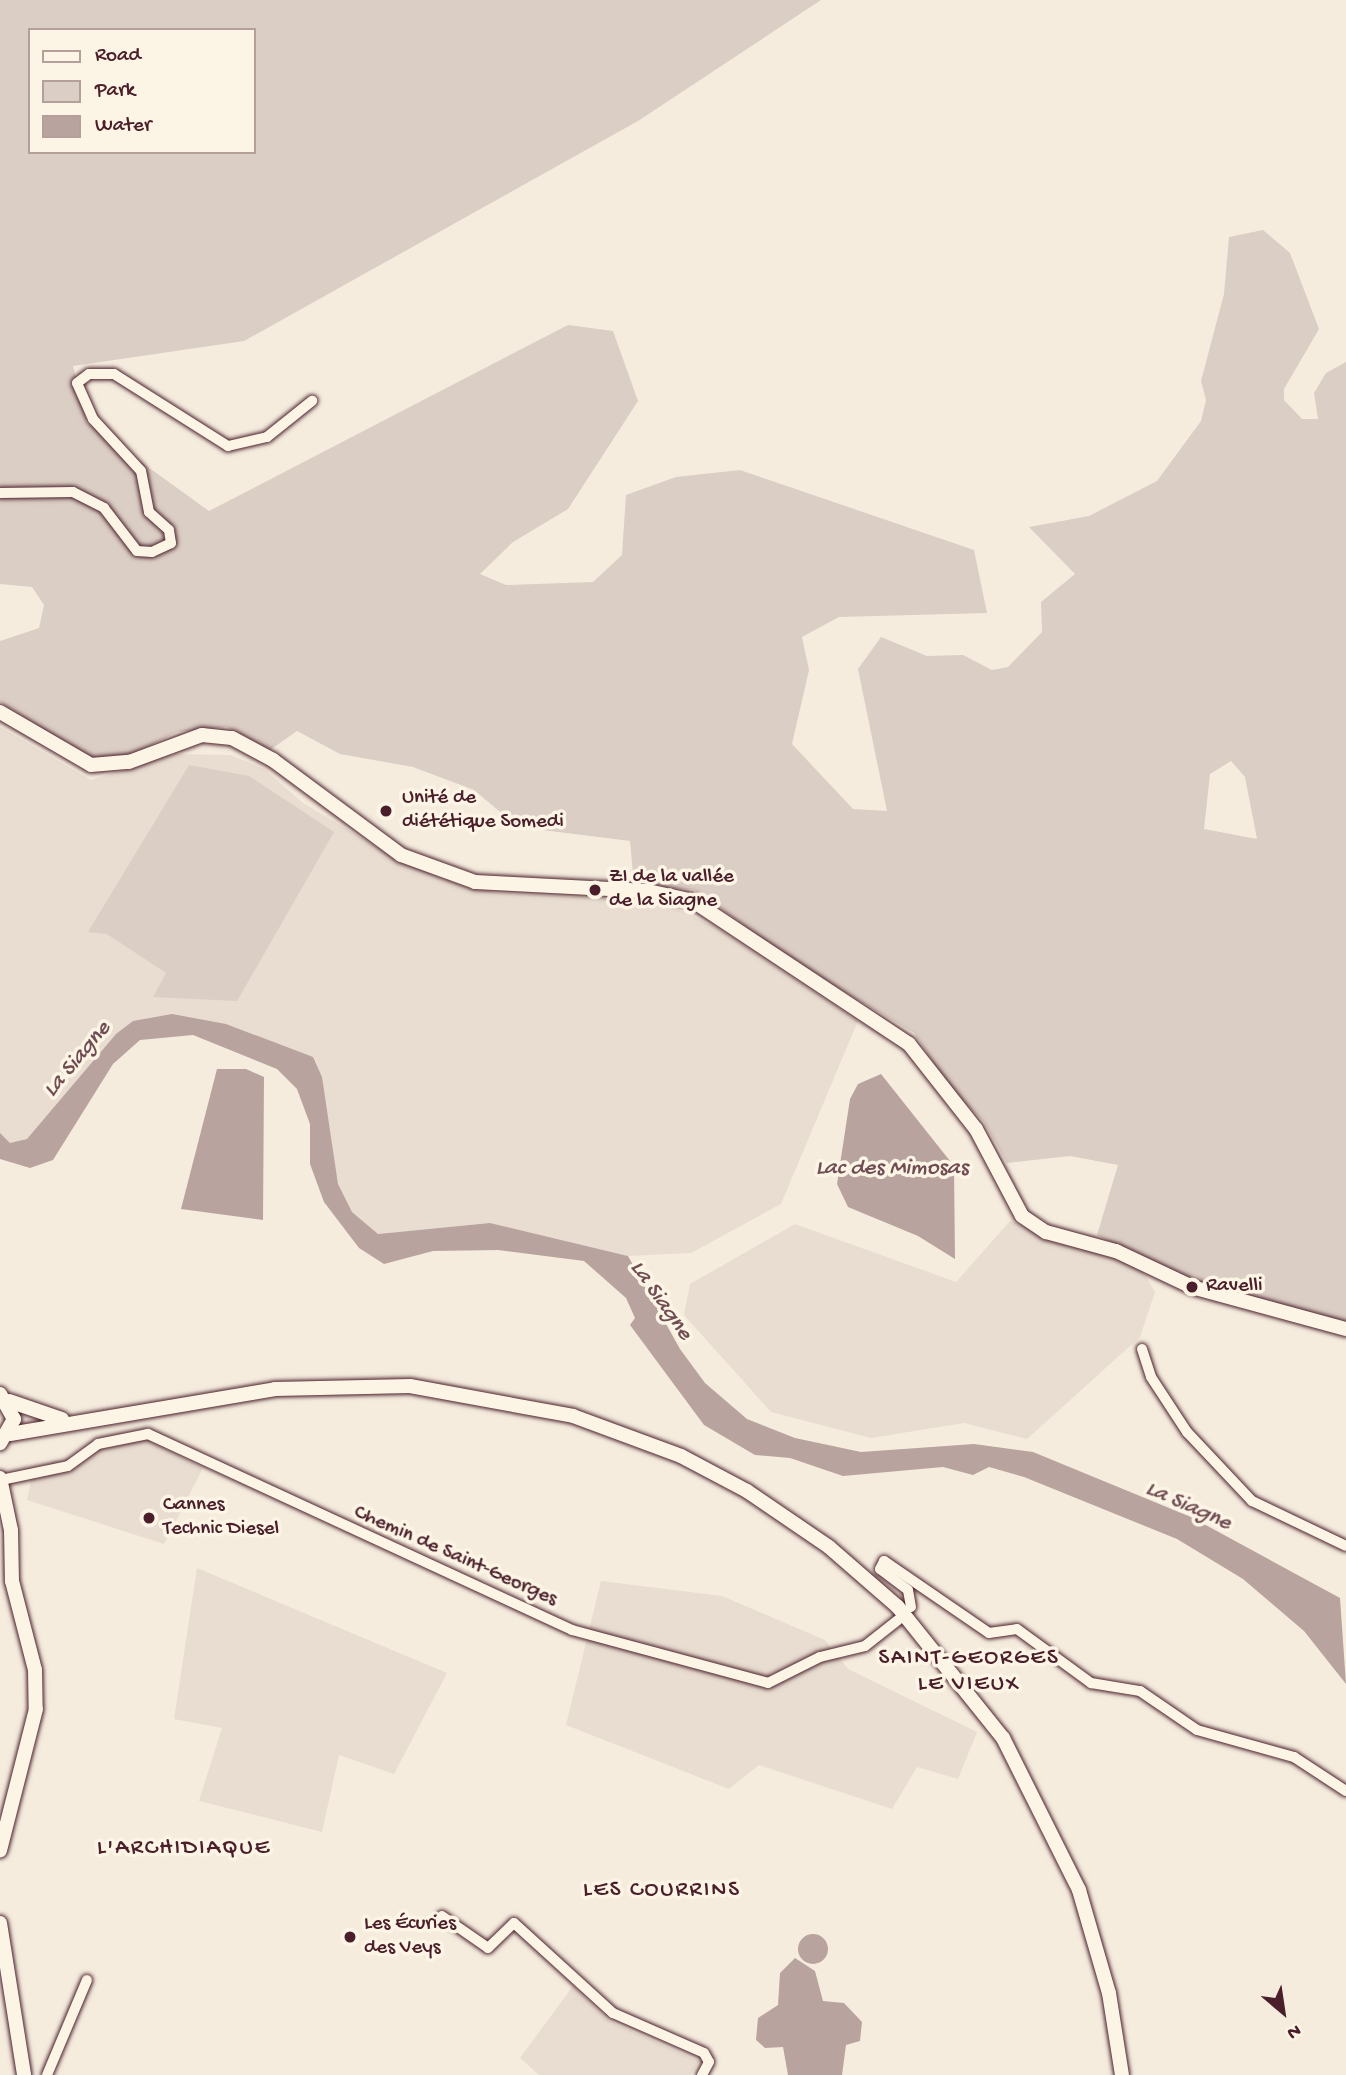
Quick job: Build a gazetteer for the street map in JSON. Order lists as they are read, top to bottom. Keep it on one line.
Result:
{"streets":{"street":["Chemin de Saint-Georges"]},"districts":["SAINT-GEORGES LE VIEUX","L'ARCHIDIAQUE","LES COURRINS"],"water":["La Siagne","Lac des Mimosas"],"places":["Unité de diététique Somedi","ZI de la vallée de la Siagne","Ravelli","Cannes Technic Diesel","Les Écuries des Veys"],"legend":["Road","Park","Water"],"north":"bottom right"}
